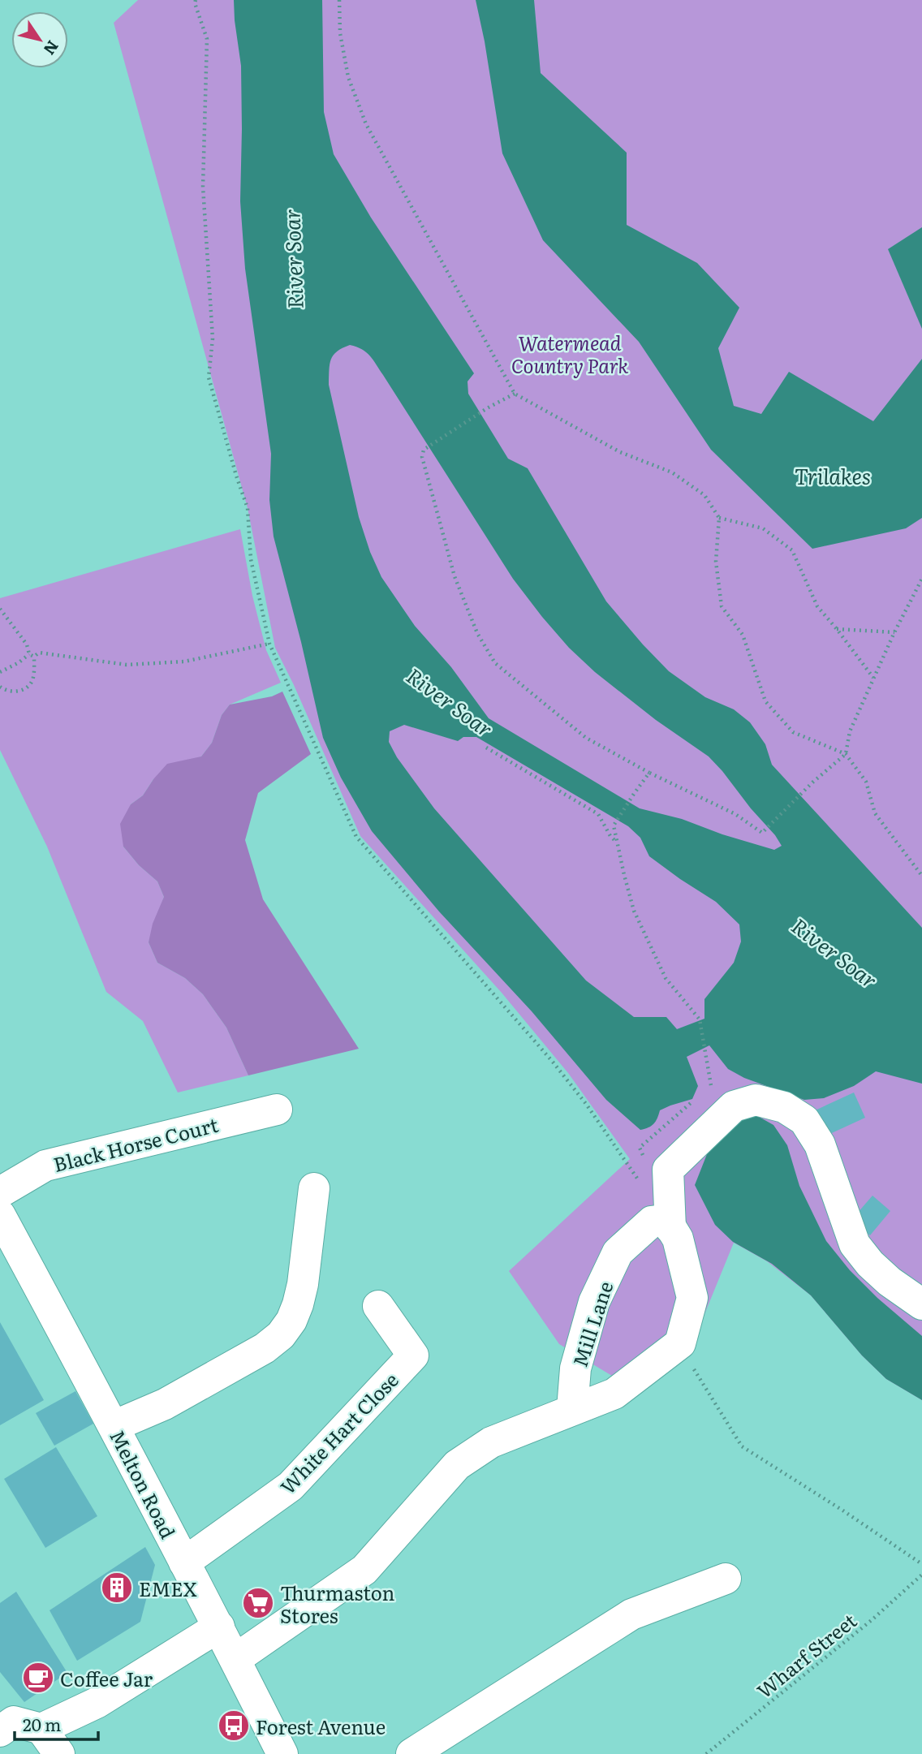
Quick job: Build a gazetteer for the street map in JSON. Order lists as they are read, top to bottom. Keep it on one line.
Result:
{"streets":{"street":["Black Horse Court","Mill Lane","White Hart Close","Melton Road"],"path":["Wharf Street"]},"crossings":[["White Hart Close","Melton Road"]],"water":["River Soar","Trilakes"],"parks":["Watermead Country Park"],"places":{"building":["EMEX"],"supermarket":["Thurmaston Stores"],"cafe":["Coffee Jar"],"bus stop":["Forest Avenue"]},"scale_bar":"20 m","north":"bottom right"}
